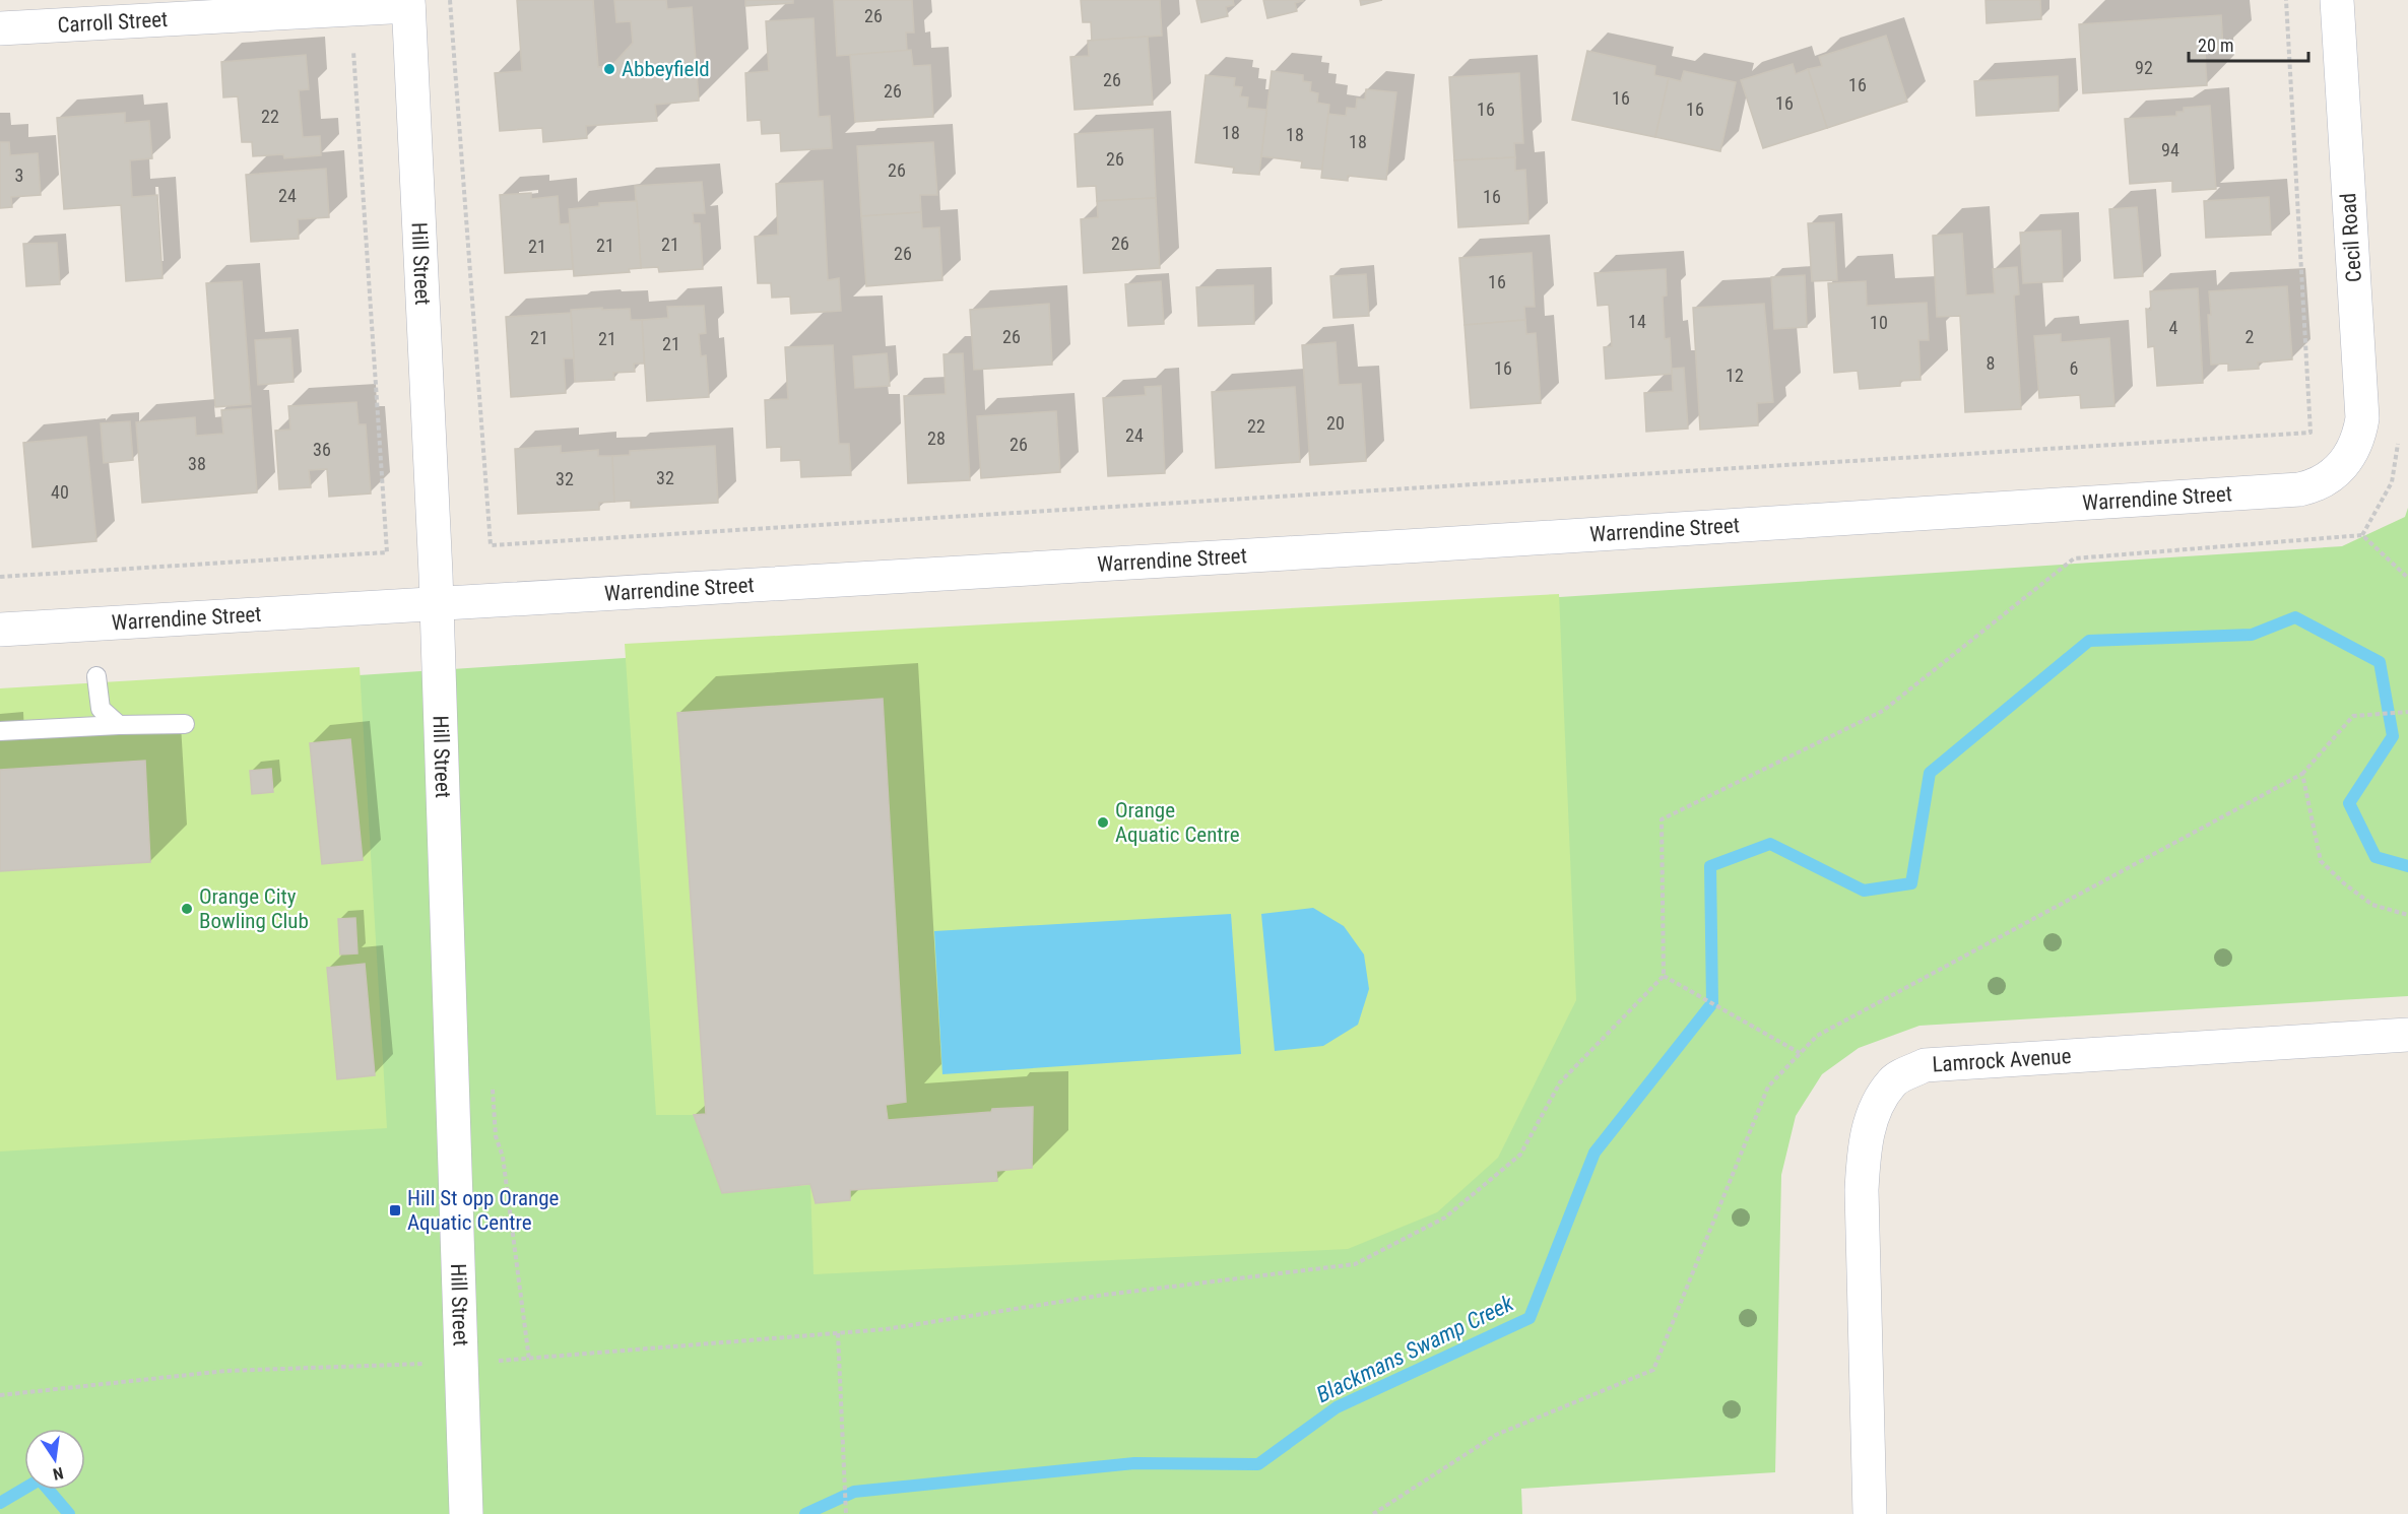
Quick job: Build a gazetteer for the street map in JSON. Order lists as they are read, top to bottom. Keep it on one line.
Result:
{"streets":{"street":["Carroll Street","Cecil Road","Hill Street","Warrendine Street","Lamrock Avenue"]},"crossings":[["Carroll Street","Hill Street"],["Cecil Road","Warrendine Street"],["Hill Street","Warrendine Street"]],"water":["Blackmans Swamp Creek"],"places":{"other":["Abbeyfield","Orange Aquatic Centre","Orange City Bowling Club"],"transit":["Hill St opp Orange Aquatic Centre"]},"house_numbers":["26","92","26","16","26","16","16","16","16","22","18","18","18","94","26","26","3","24","16","26","21","21","21","26","16","14","10","4","26","2","21","21","21","8","16","6","12","20","22","24","28","26","36","38","32","32","40"],"scale_bar":"20 m","north":"bottom"}
